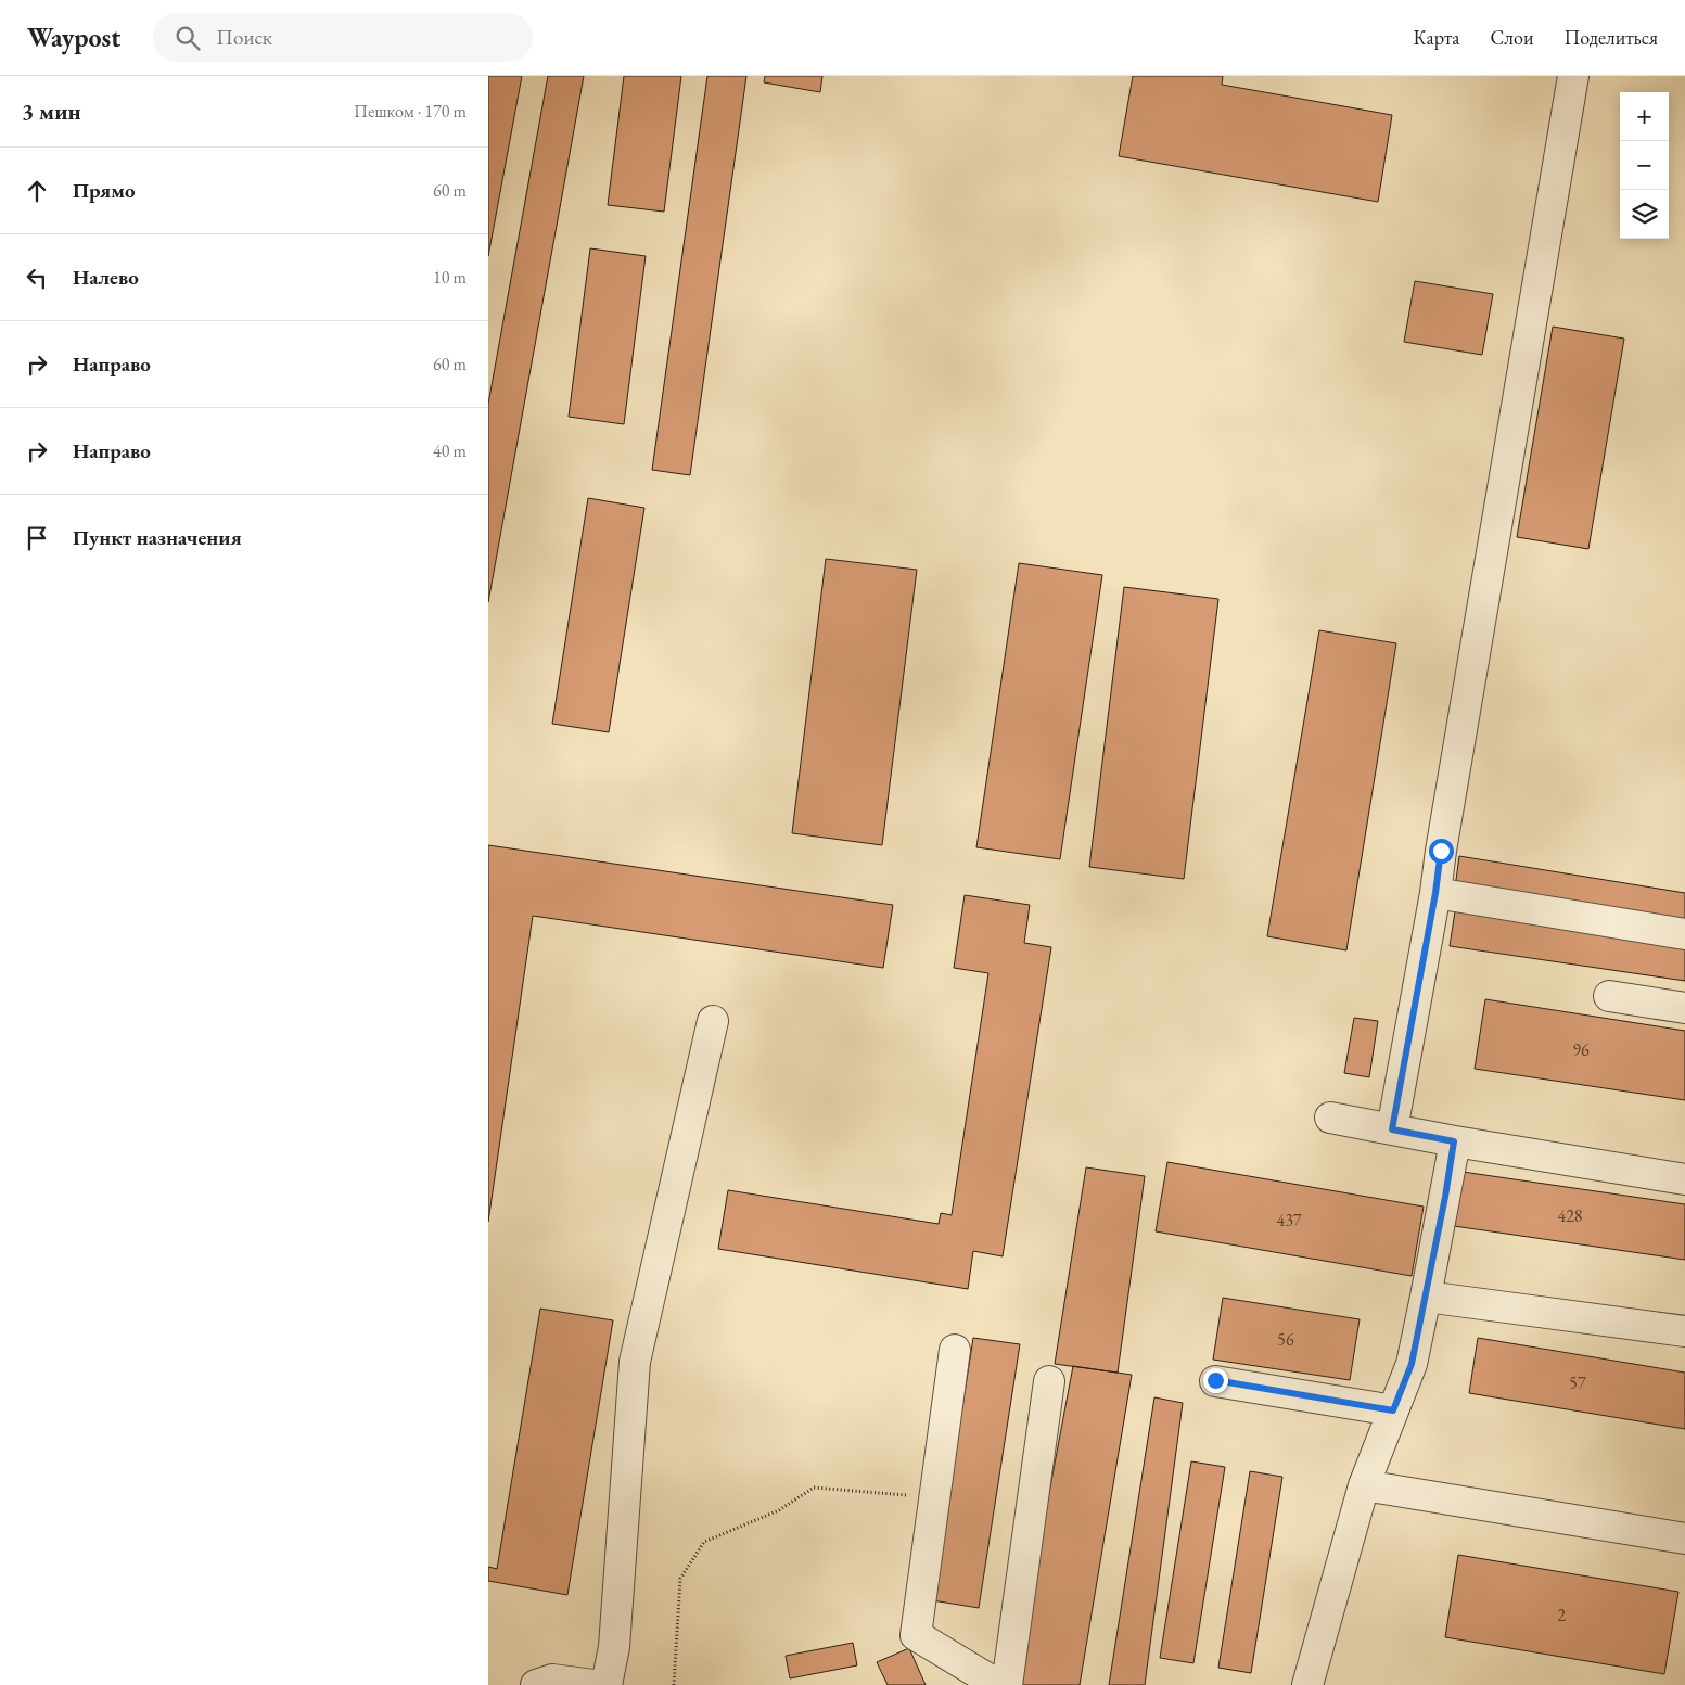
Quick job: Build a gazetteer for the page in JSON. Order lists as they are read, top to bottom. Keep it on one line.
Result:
{"house_numbers":["96","428","437","56","57","2"],"page":{"header":"Waypost","search":"Поиск","nav":["Карта","Слои","Поделиться"],"heading":["3 мин","Пешком · 170 m"],"map_buttons":["+","−"],"list":[["Прямо","60 m"],["Налево","10 m"],["Направо","60 m"],["Направо","40 m"],"Пункт назначения"]}}
